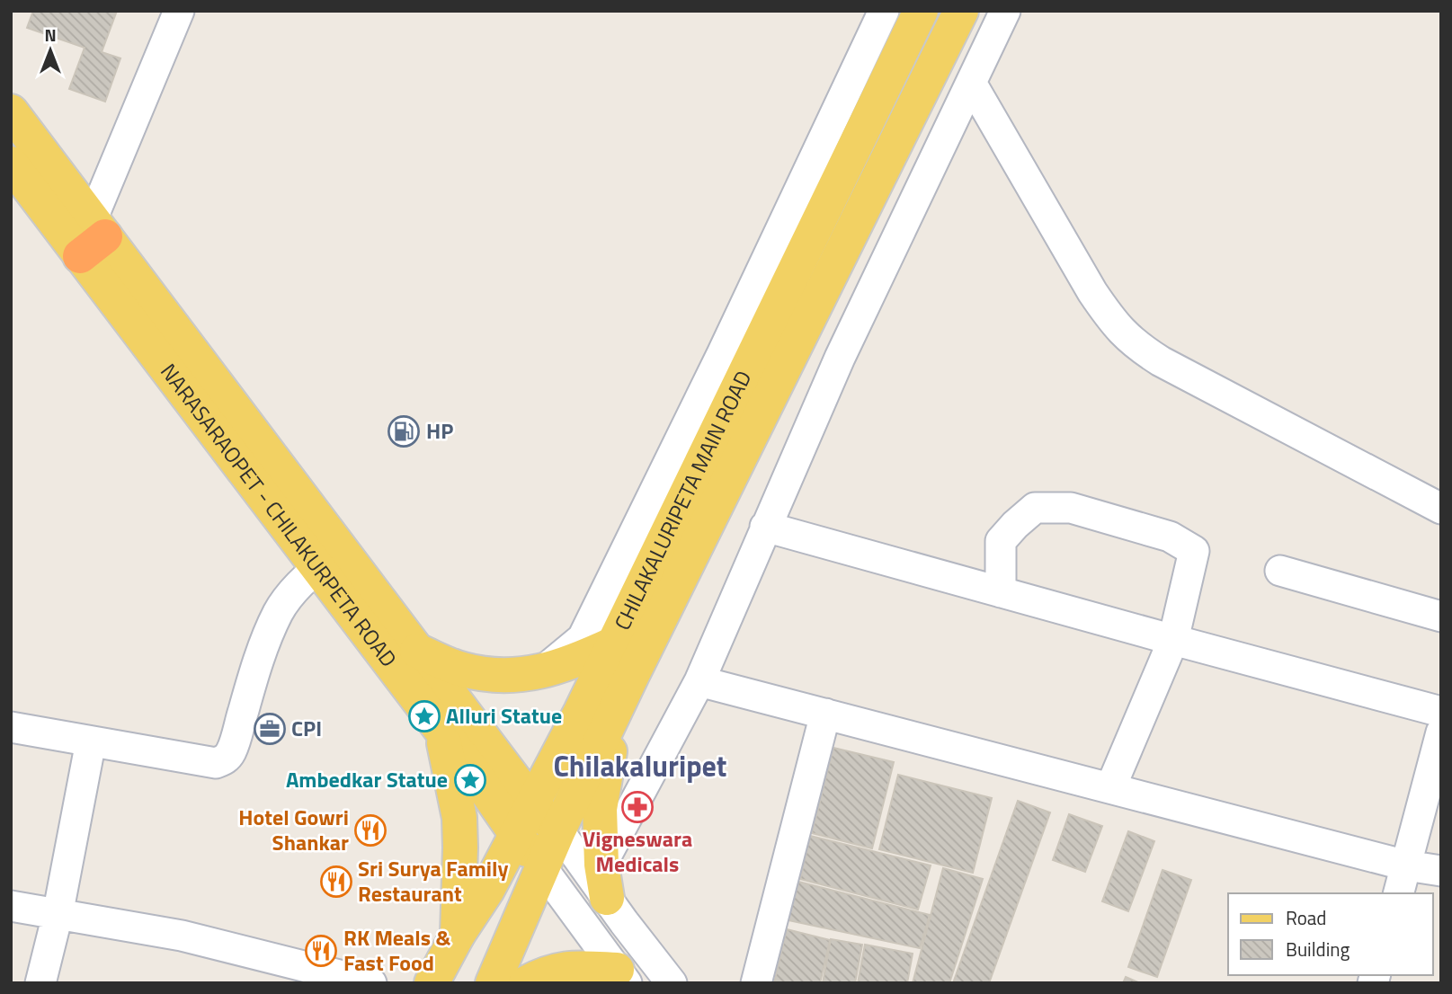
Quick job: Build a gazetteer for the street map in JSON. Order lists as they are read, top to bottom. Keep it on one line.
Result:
{"streets":{"main road":["CHILAKALURIPETA MAIN ROAD","NARASARAOPET - CHILAKURPETA ROAD"]},"crossings":[["CHILAKALURIPETA MAIN ROAD","NARASARAOPET - CHILAKURPETA ROAD"]],"districts":["Chilakaluripet"],"places":{"fuel station":["HP"],"place":["Alluri Statue","Ambedkar Statue"],"office":["CPI"],"pharmacy":["Vigneswara Medicals"],"restaurant":["Hotel Gowri Shankar","Sri Surya Family Restaurant","RK Meals & Fast Food"]},"legend":["Road","Building"],"north":"top"}
